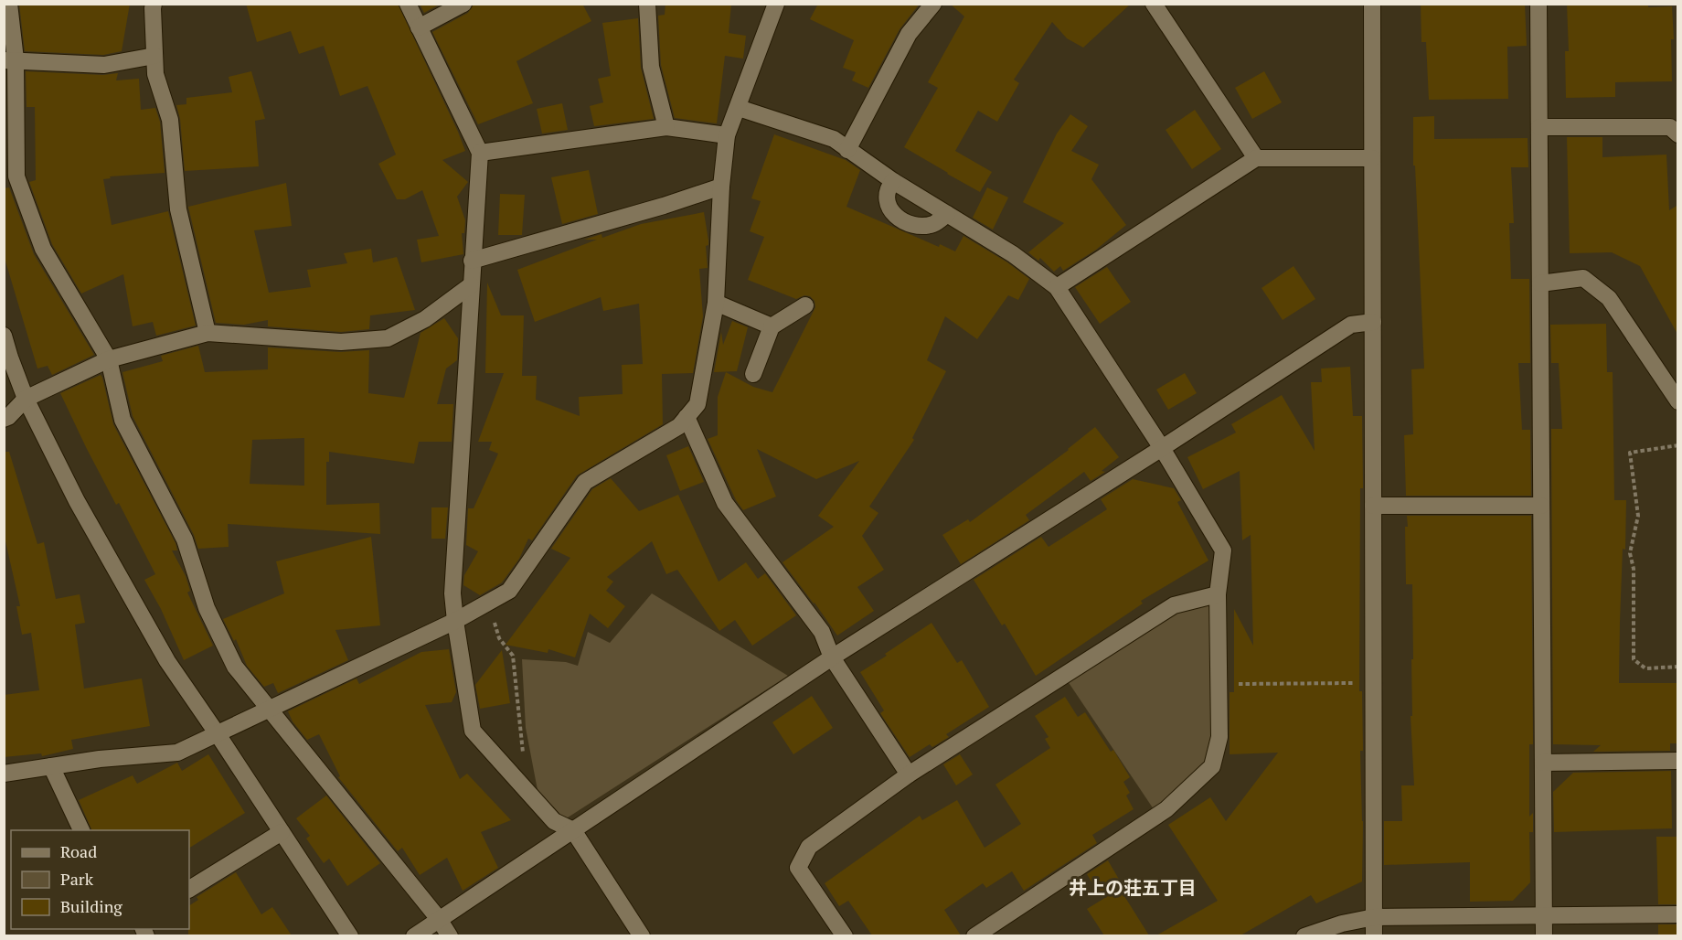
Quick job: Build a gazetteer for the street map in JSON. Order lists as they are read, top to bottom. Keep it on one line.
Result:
{"districts":["井上の荘五丁目"],"legend":["Road","Park","Building"]}
